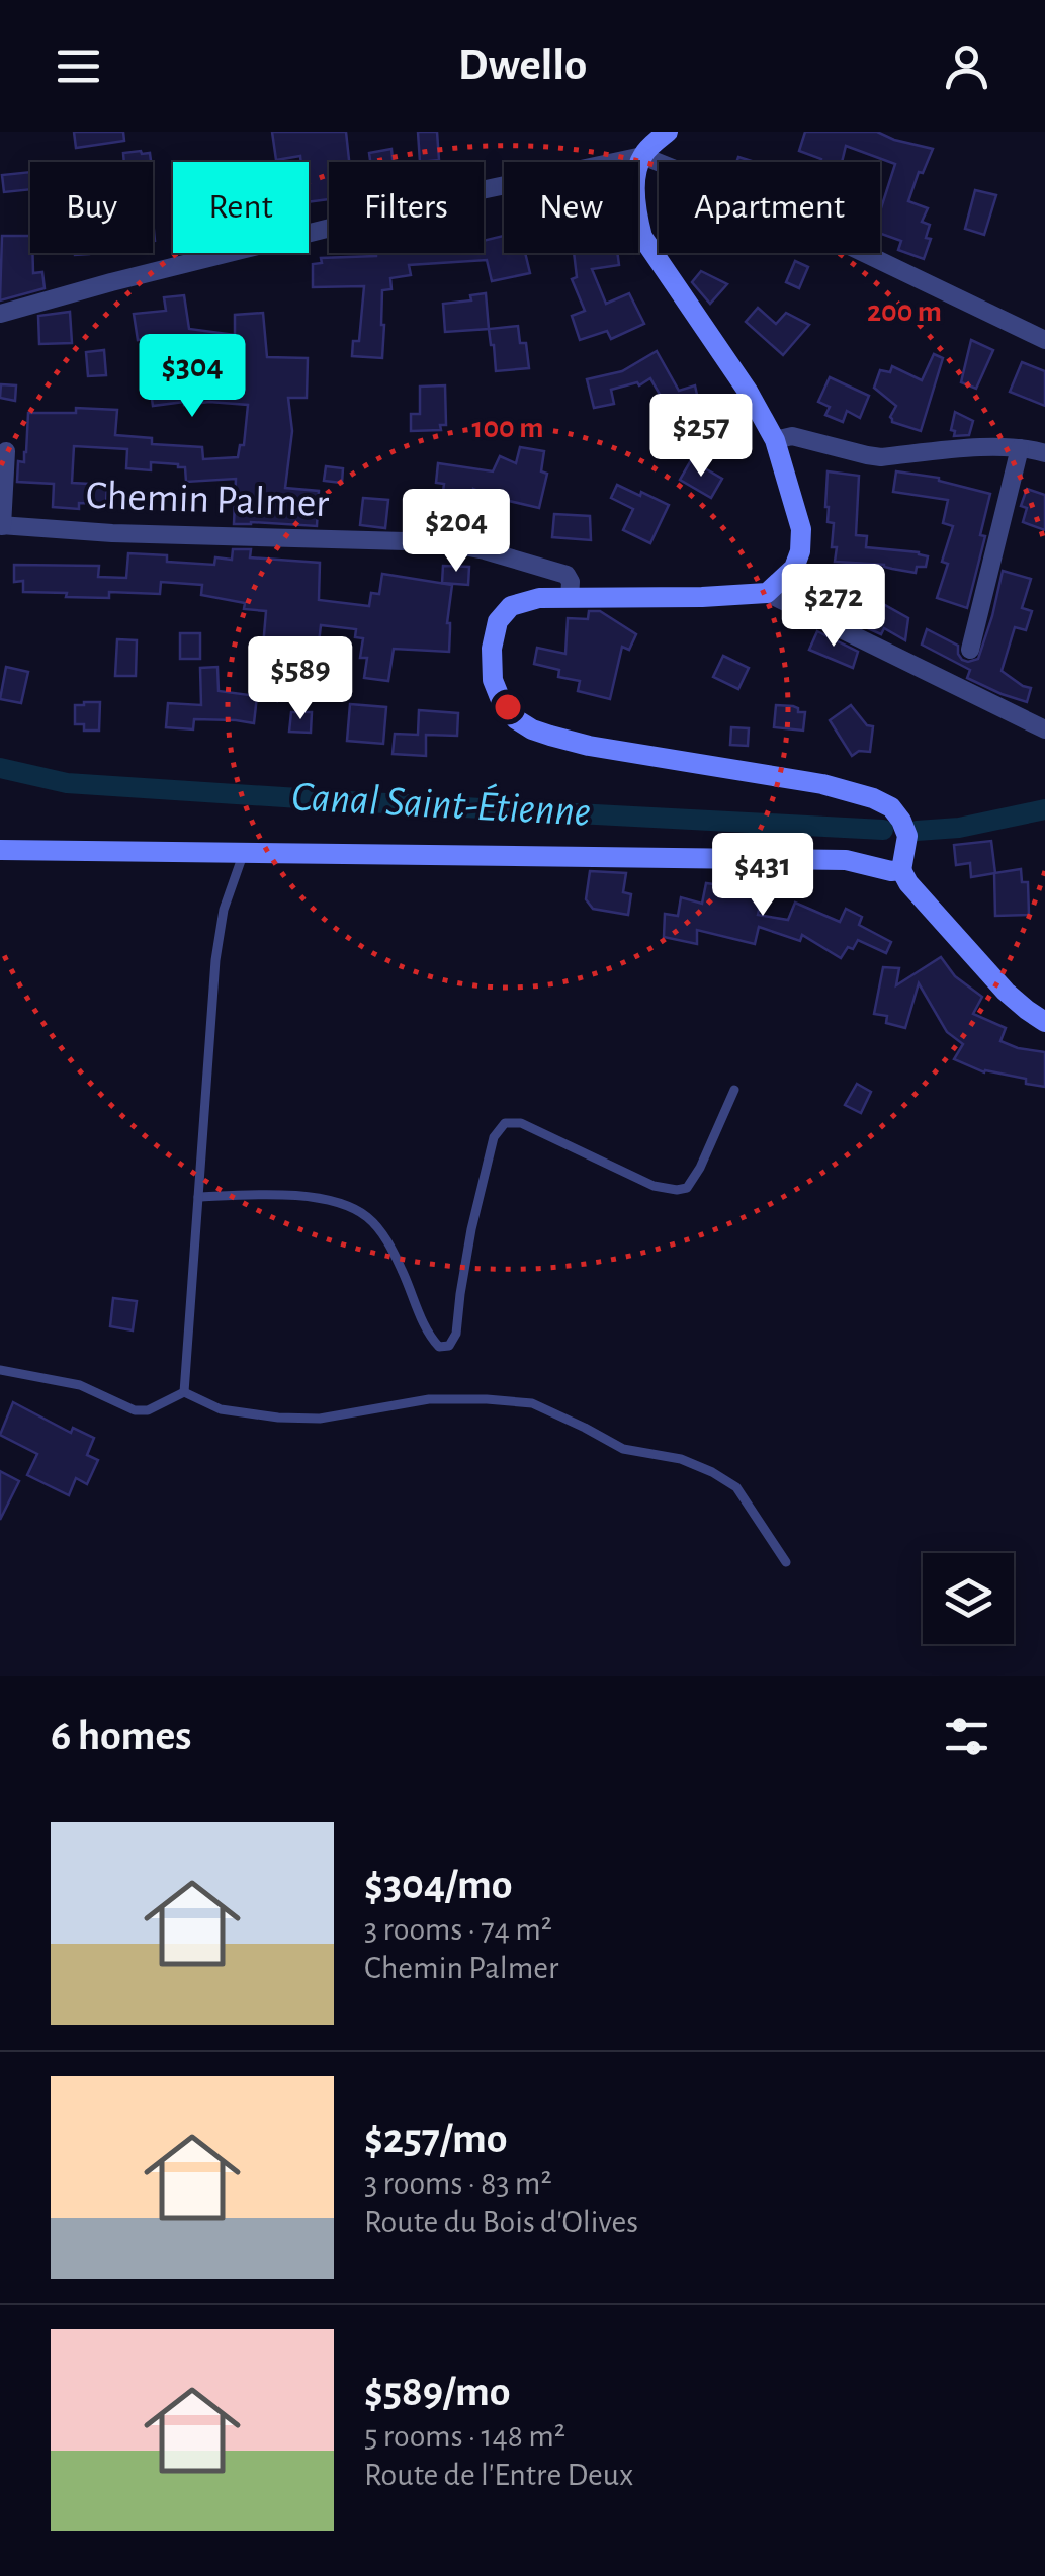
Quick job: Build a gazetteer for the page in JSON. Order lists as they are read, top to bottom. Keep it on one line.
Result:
{"streets":{"street":["Chemin Palmer"]},"water":["Canal Saint-Étienne"],"page":{"header":"Dwello","chip":["Buy","Rent","Filters","New","Apartment"],"price":["$304","$257","$204","$272","$589","$431"],"heading":"6 homes","list":[{"name":"$304/mo","note":"3 rooms · 74 m² · Chemin Palmer"},{"name":"$257/mo","note":"3 rooms · 83 m² · Route du Bois d'Olives"},{"name":"$589/mo","note":"5 rooms · 148 m² · Route de l'Entre Deux"}]},"rings":["200 m","100 m"]}
